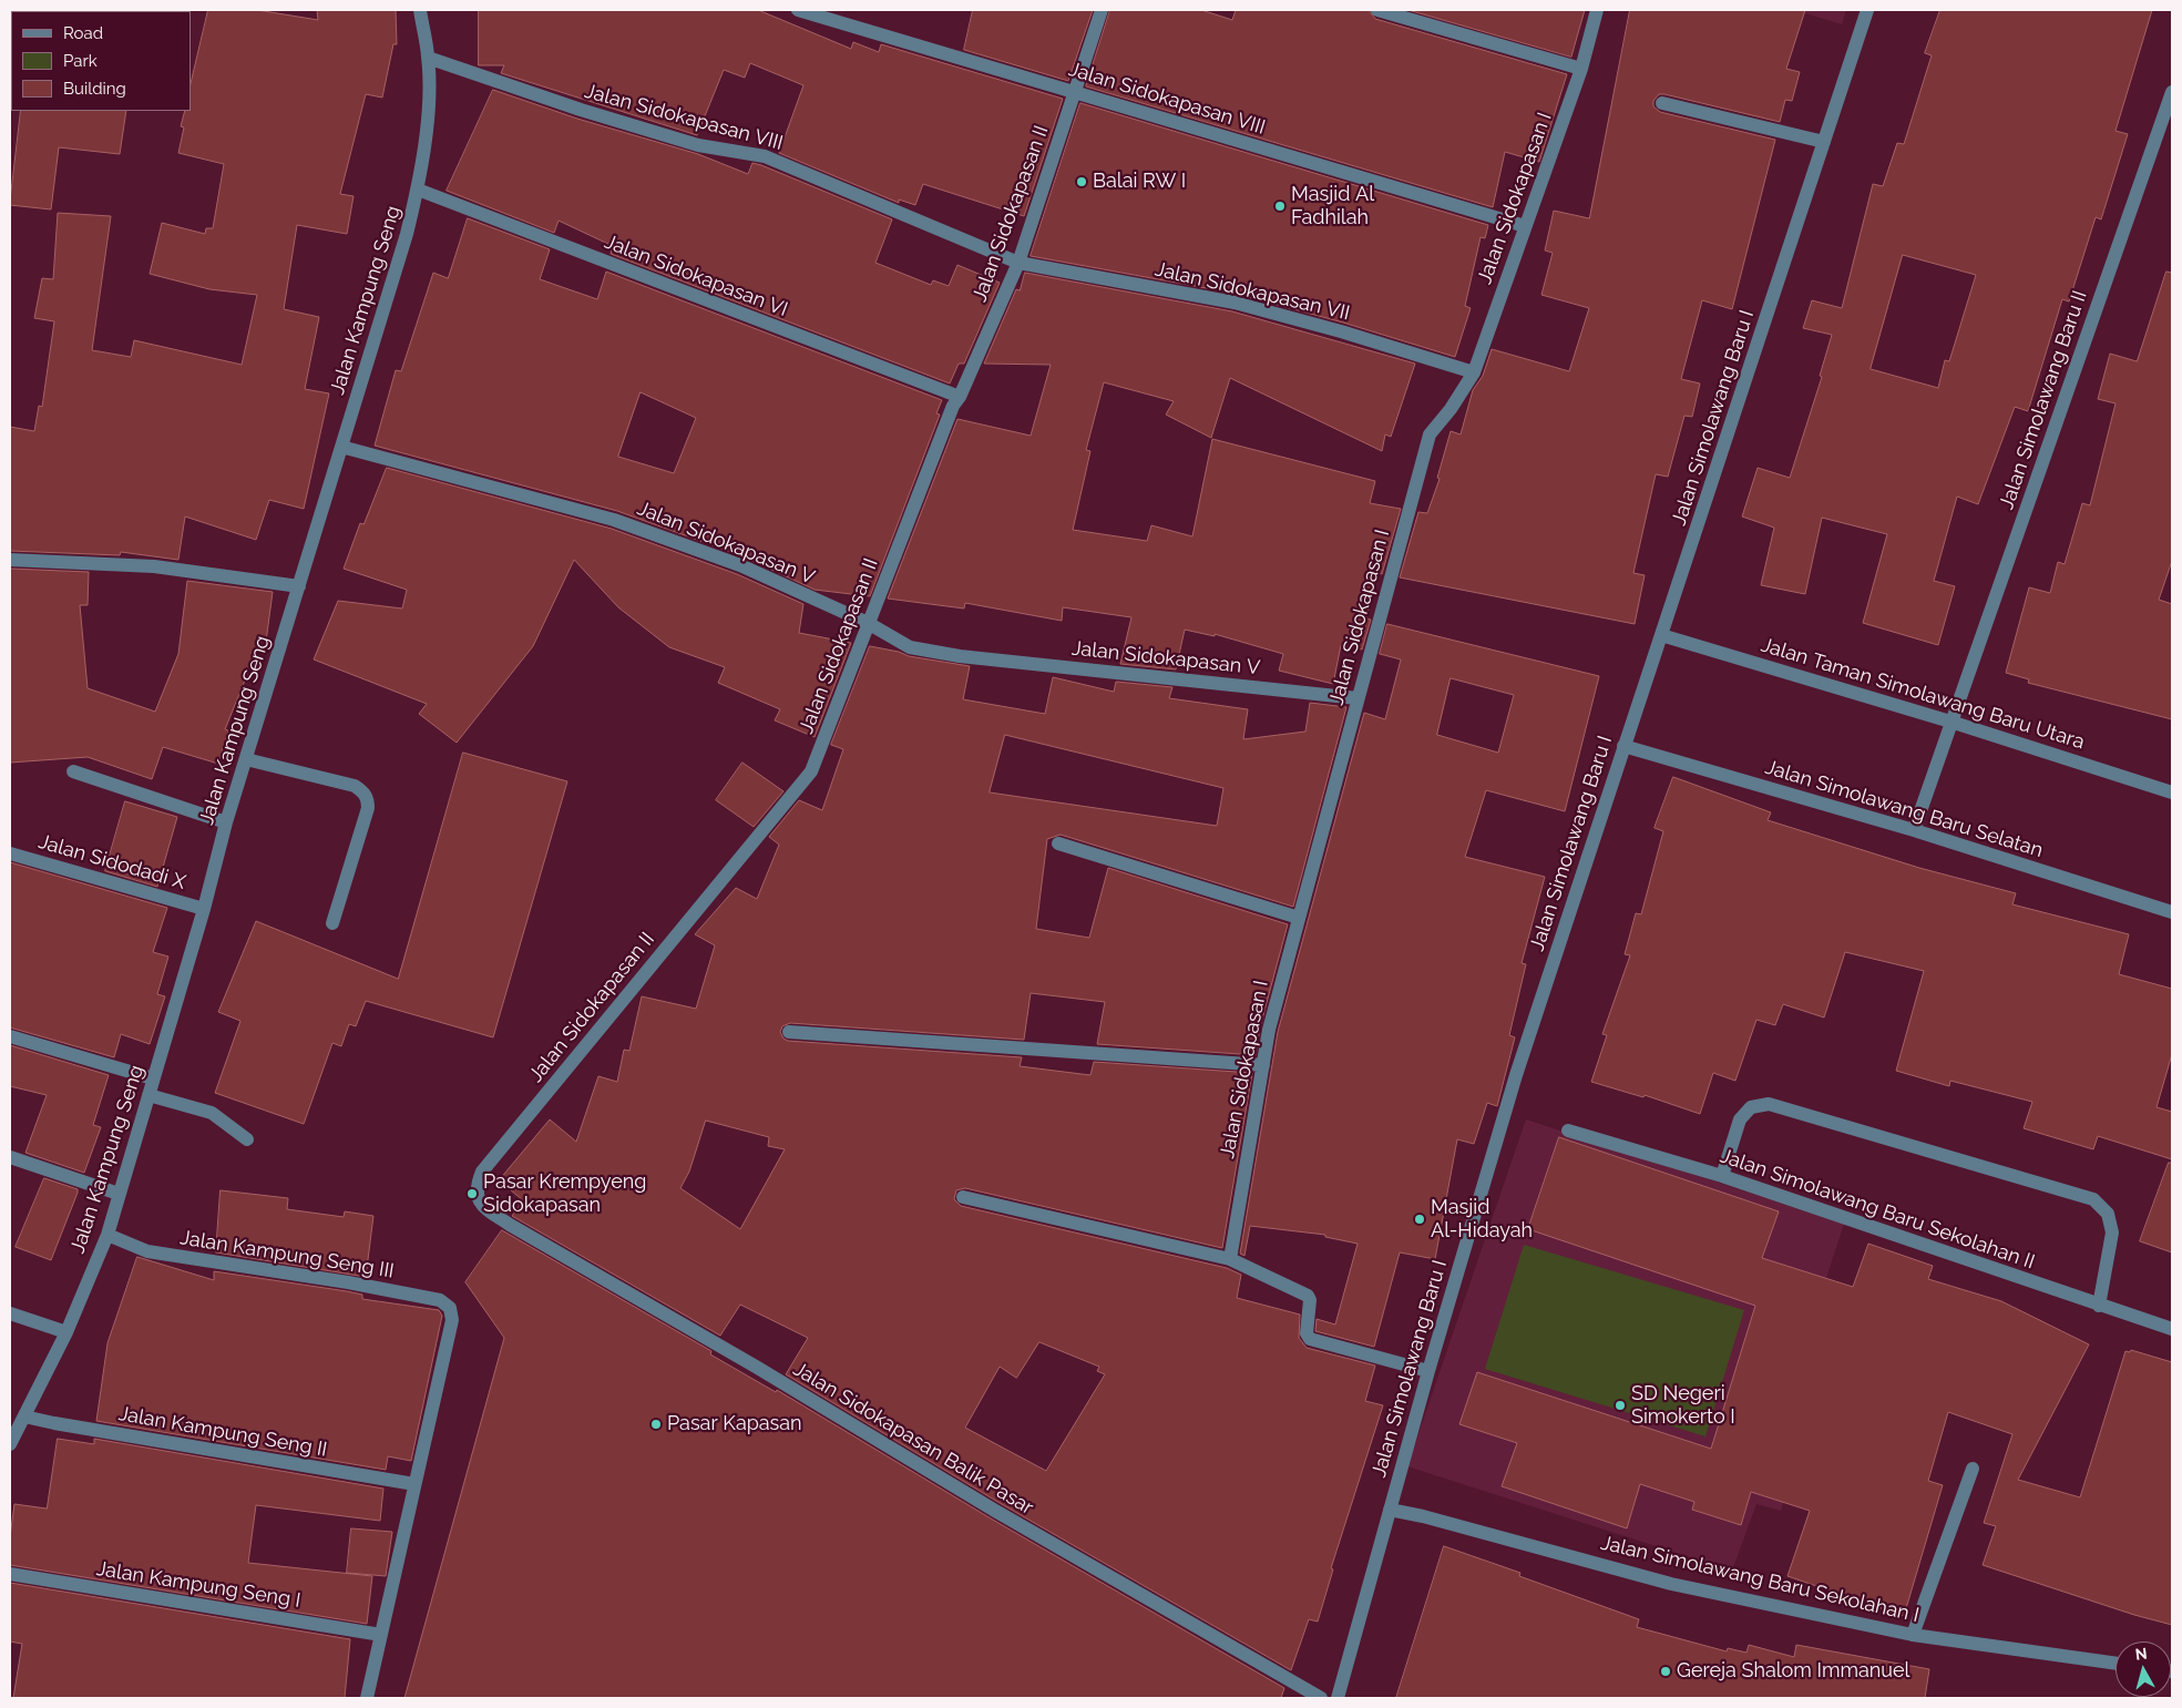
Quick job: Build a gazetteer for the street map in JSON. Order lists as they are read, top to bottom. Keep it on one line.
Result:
{"streets":{"street":["Jalan Sidokapasan VIII","Jalan Sidokapasan I","Jalan Sidokapasan II","Jalan Sidokapasan VI","Jalan Sidokapasan VII","Jalan Kampung Seng","Jalan Simolawang Baru II","Jalan Simolawang Baru I","Jalan Sidokapasan V","Jalan Taman Simolawang Baru Utara","Jalan Simolawang Baru Selatan","Jalan Sidodadi X","Jalan Simolawang Baru Sekolahan II","Jalan Kampung Seng III","Jalan Kampung Seng II","Jalan Sidokapasan Balik Pasar","Jalan Simolawang Baru Sekolahan I","Jalan Kampung Seng I"]},"crossings":[["Jalan Sidokapasan VIII","Jalan Sidokapasan I"],["Jalan Sidokapasan VIII","Jalan Sidokapasan II"],["Jalan Sidokapasan VIII","Jalan Sidokapasan VII"],["Jalan Sidokapasan VIII","Jalan Kampung Seng"],["Jalan Sidokapasan I","Jalan Sidokapasan VII"],["Jalan Sidokapasan I","Jalan Sidokapasan V"],["Jalan Sidokapasan II","Jalan Sidokapasan VI"],["Jalan Sidokapasan II","Jalan Sidokapasan VII"],["Jalan Sidokapasan II","Jalan Sidokapasan V"],["Jalan Sidokapasan II","Jalan Sidokapasan Balik Pasar"],["Jalan Sidokapasan VI","Jalan Kampung Seng"],["Jalan Kampung Seng","Jalan Sidokapasan V"],["Jalan Kampung Seng","Jalan Sidodadi X"],["Jalan Kampung Seng","Jalan Kampung Seng III"],["Jalan Kampung Seng","Jalan Kampung Seng II"],["Jalan Simolawang Baru II","Jalan Taman Simolawang Baru Utara"],["Jalan Simolawang Baru II","Jalan Simolawang Baru Selatan"],["Jalan Simolawang Baru I","Jalan Taman Simolawang Baru Utara"],["Jalan Simolawang Baru I","Jalan Simolawang Baru Selatan"],["Jalan Simolawang Baru I","Jalan Simolawang Baru Sekolahan I"],["Jalan Kampung Seng III","Jalan Kampung Seng II"]],"places":["Balai RW I","Masjid Al Fadhilah","Pasar Krempyeng Sidokapasan","Masjid Al-Hidayah","SD Negeri Simokerto I","Pasar Kapasan","Gereja Shalom Immanuel"],"legend":["Road","Park","Building"],"north":"top"}
